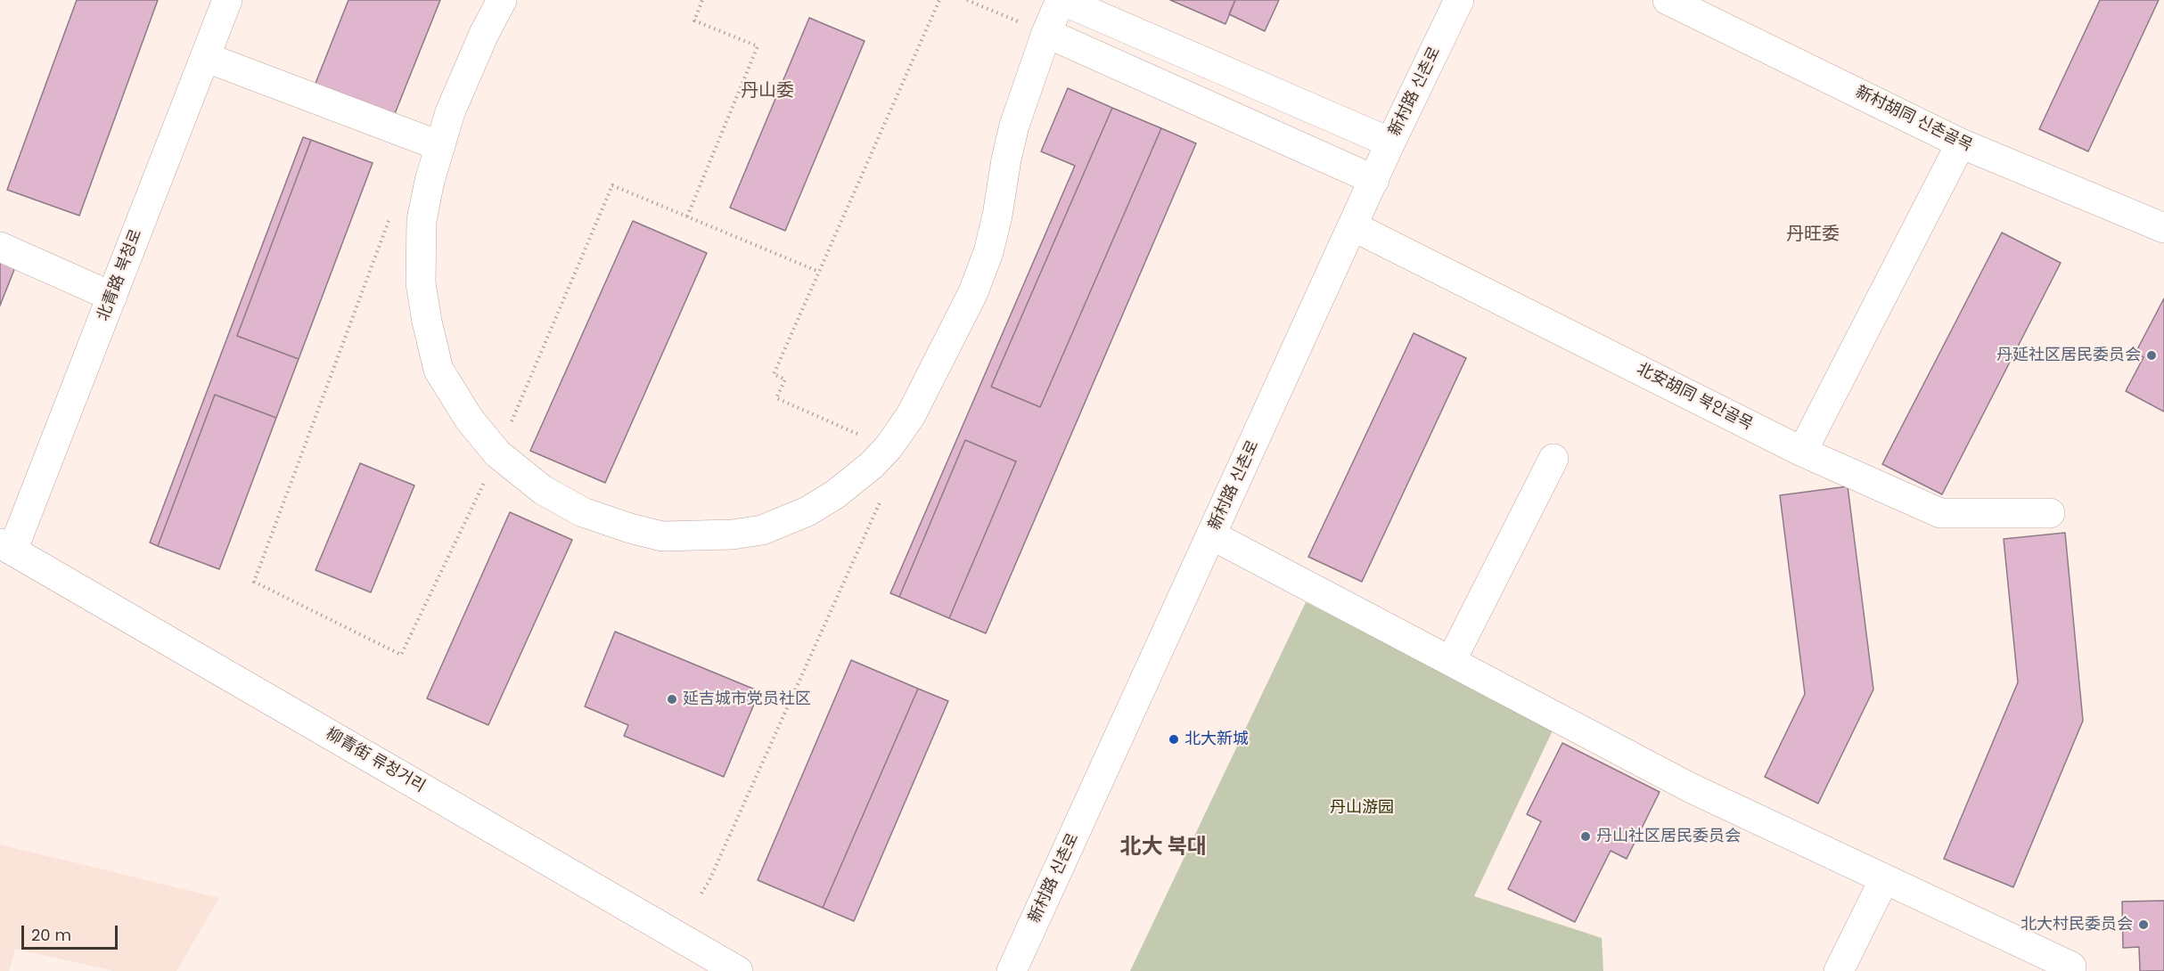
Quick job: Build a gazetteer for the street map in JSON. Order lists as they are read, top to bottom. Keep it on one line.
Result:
{"streets":{"street":["新村路 신촌로","新村胡同 신촌골목","北青路 북청로","北安胡同 북안골목","柳青街 류청거리"]},"crossings":[["新村路 신촌로","北安胡同 북안골목"],["北青路 북청로","柳青街 류청거리"]],"districts":["丹山委","丹旺委","北大 북대"],"parks":["丹山游园"],"places":["丹延社区居民委员会","延吉城市党员社区","北大新城","丹山社区居民委员会","北大村民委员会"],"scale_bar":"20 m"}
